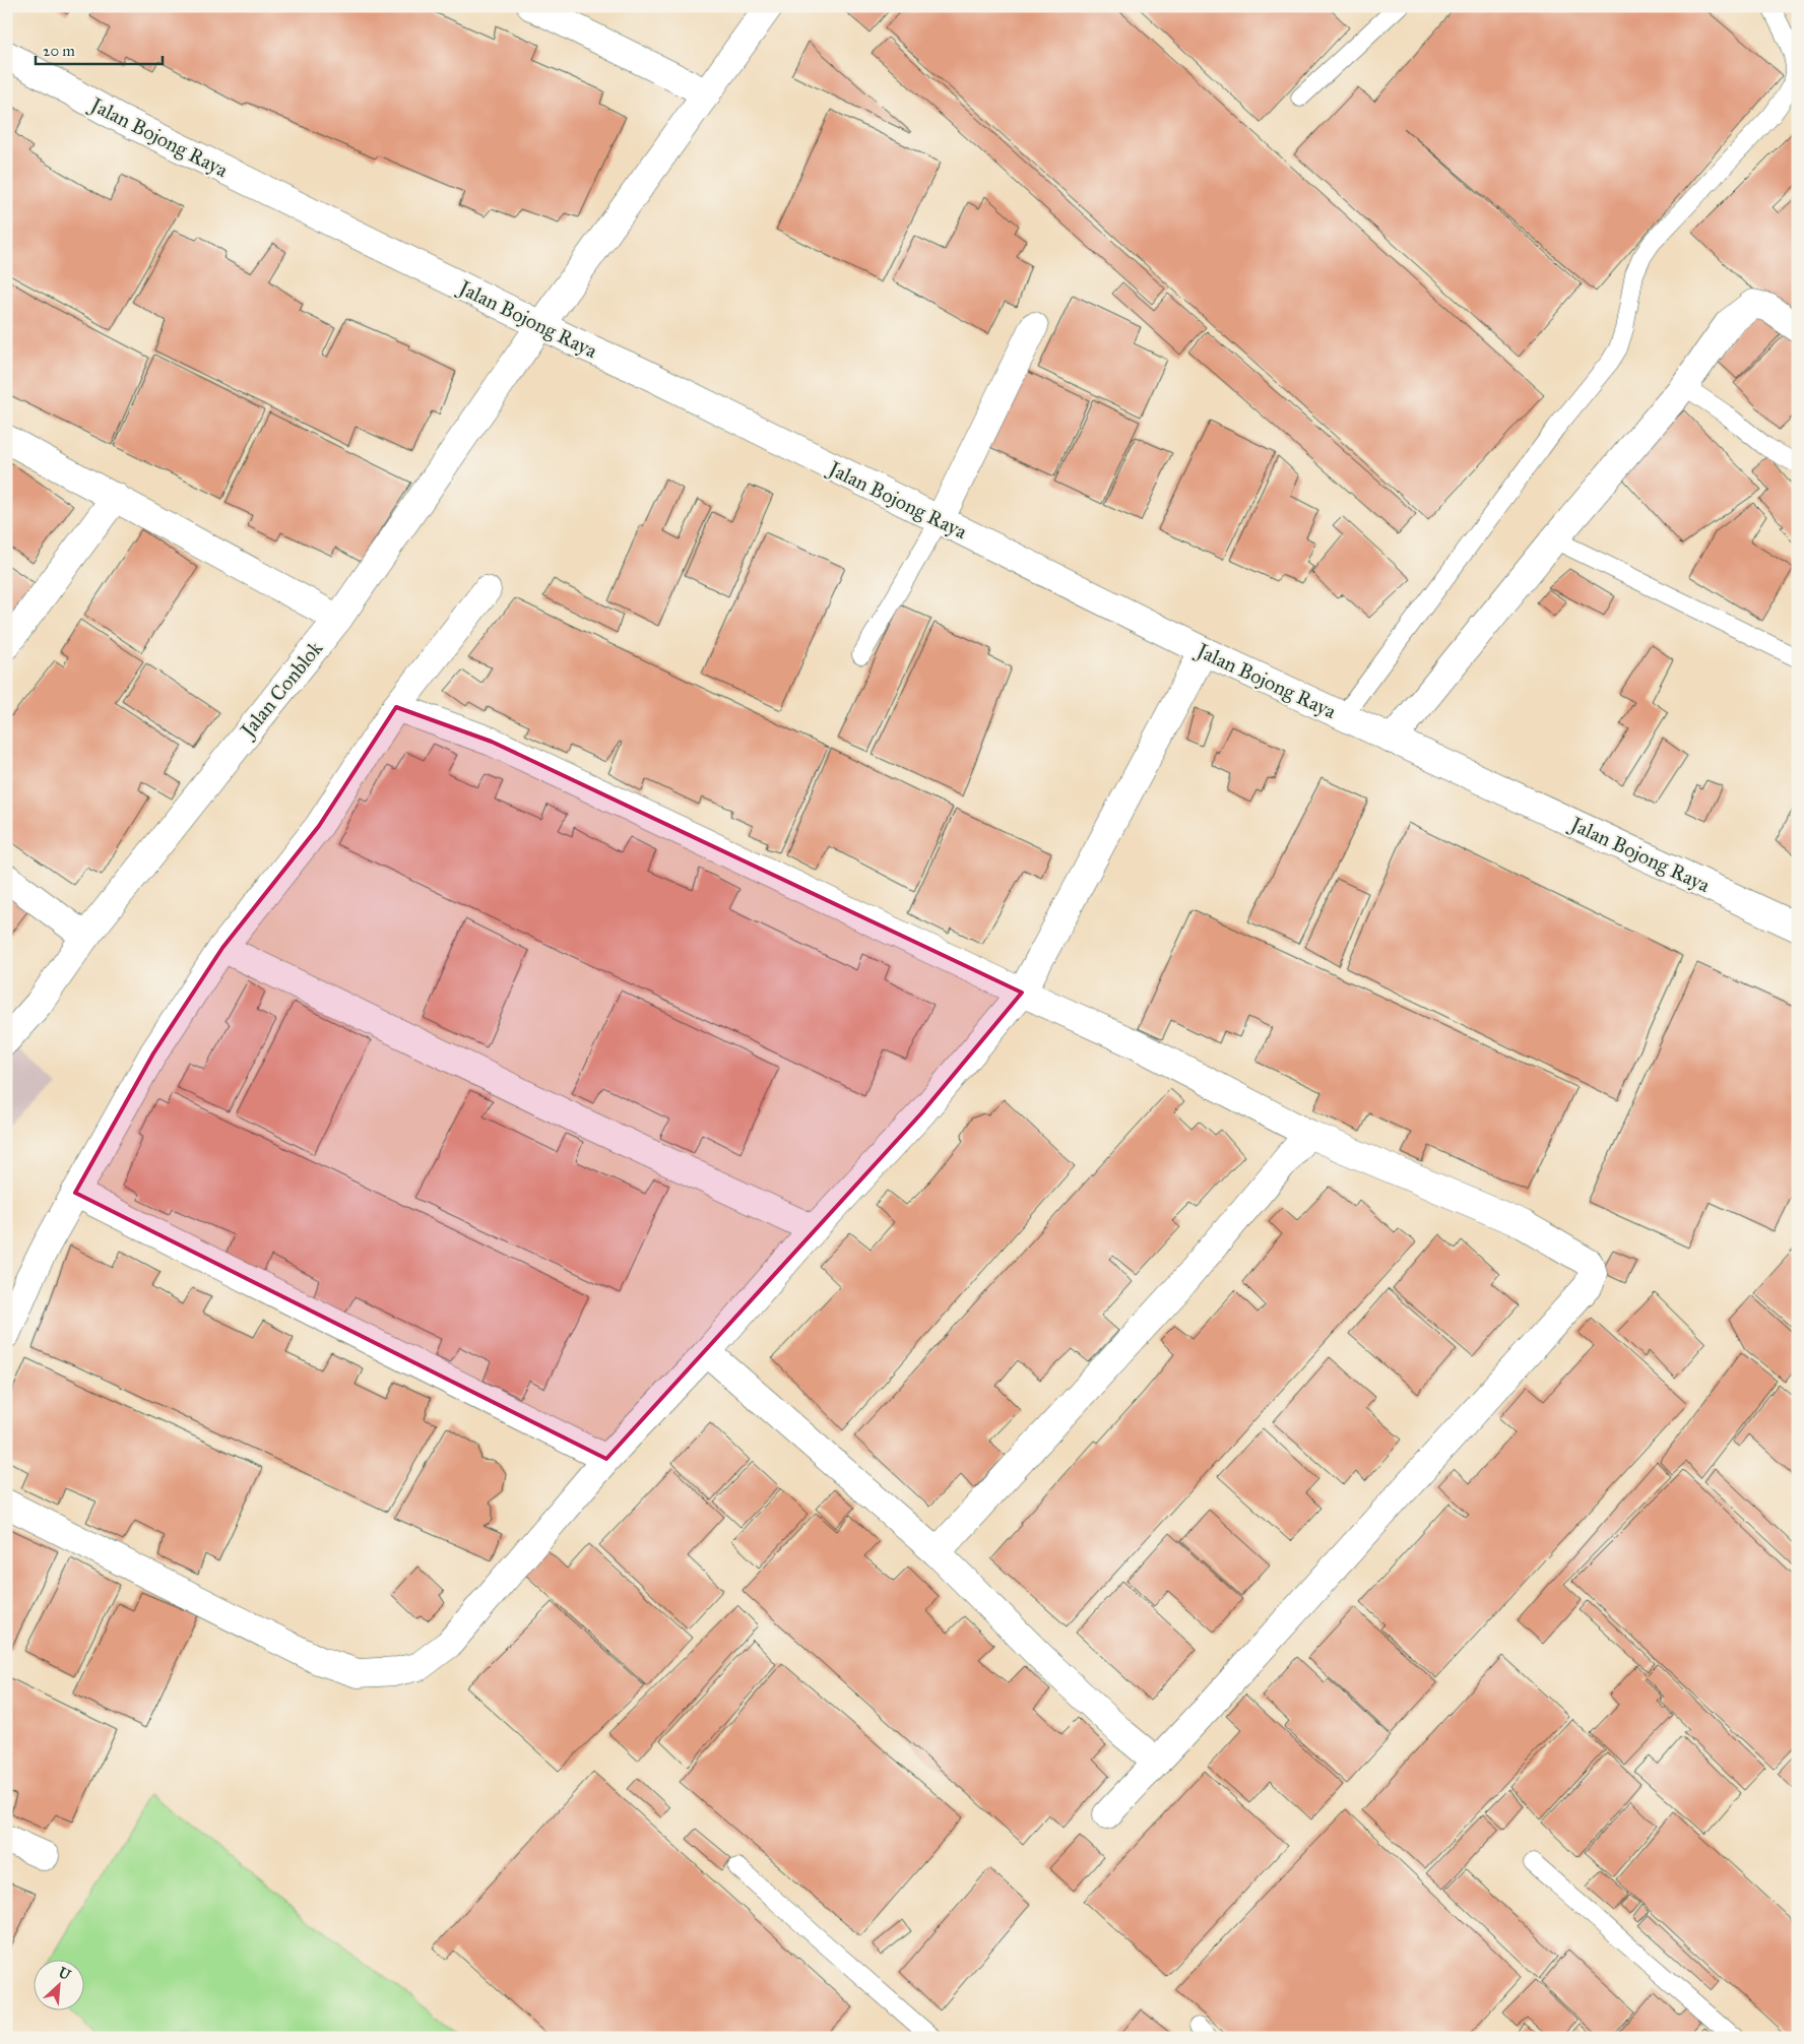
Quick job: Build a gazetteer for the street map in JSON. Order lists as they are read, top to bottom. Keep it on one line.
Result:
{"streets":{"street":["Jalan Bojong Raya","Jalan Conblok"]},"crossings":[["Jalan Bojong Raya","Jalan Conblok"]],"scale_bar":"20 m","north":"top right"}
